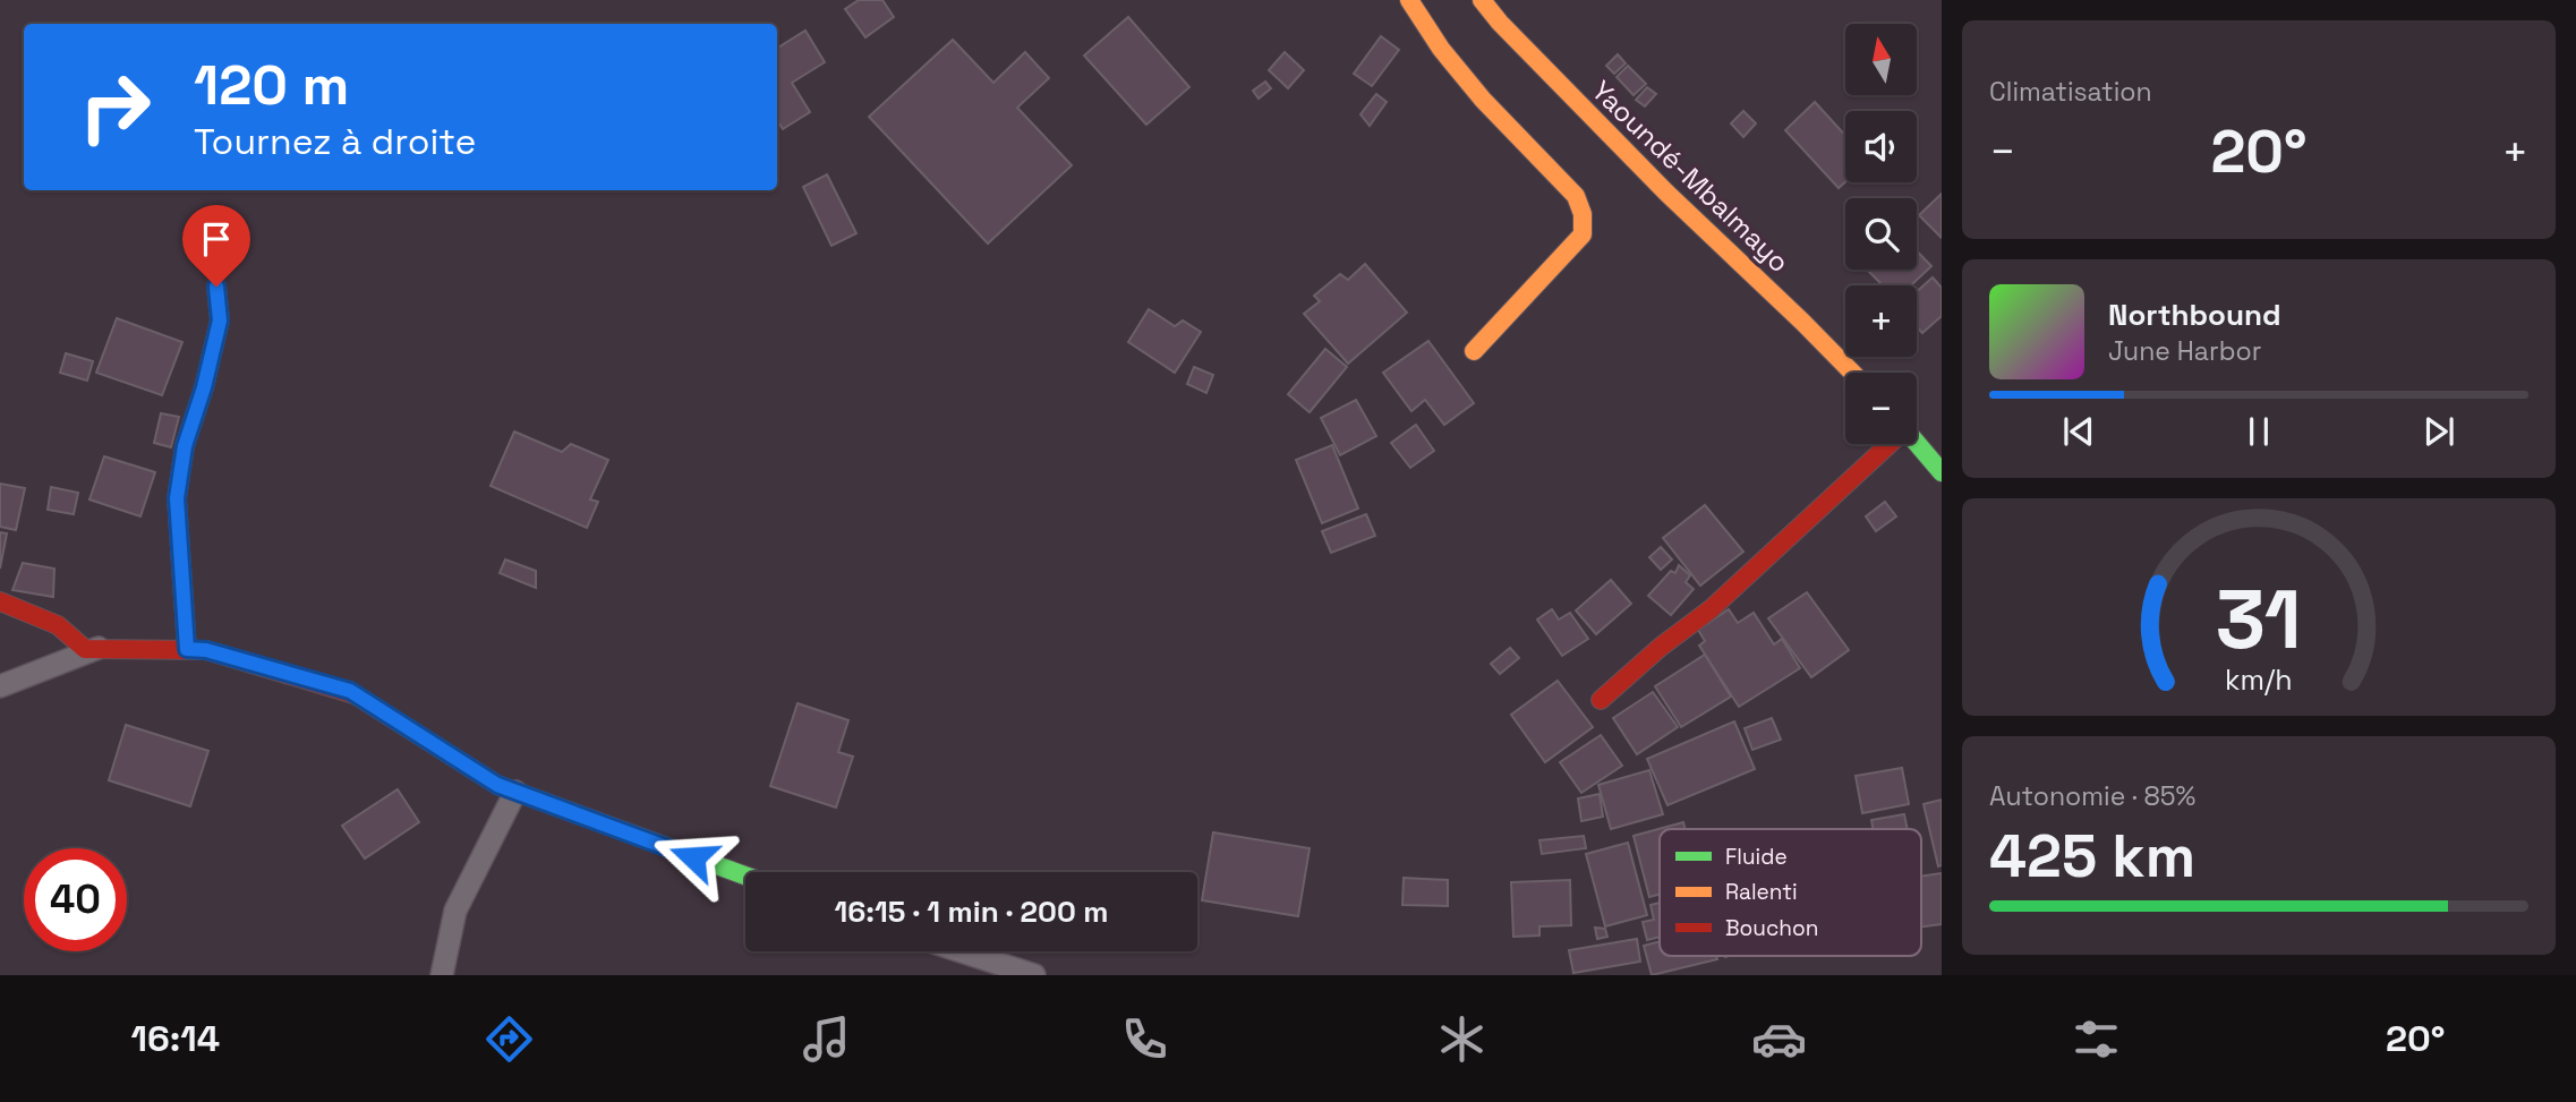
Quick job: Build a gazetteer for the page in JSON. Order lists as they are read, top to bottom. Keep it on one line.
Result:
{"streets":{"main road":["Yaoundé-Mbalmayo"]},"legend":["Fluide","Ralenti","Bouchon"],"north":"top","page":{"tile":["Climatisation",["Autonomie · 85%","425 km"]],"map_buttons":["+","−"],"turn":["120 m","Tournez à droite"],"heat":["−","20°","+"],"song":["Northbound","June Harbor"],"limit":"40","trip":"16:15 · 1 min · 200 m","tabs":["16:14","20°"],"gauge":["31","km/h"]}}
